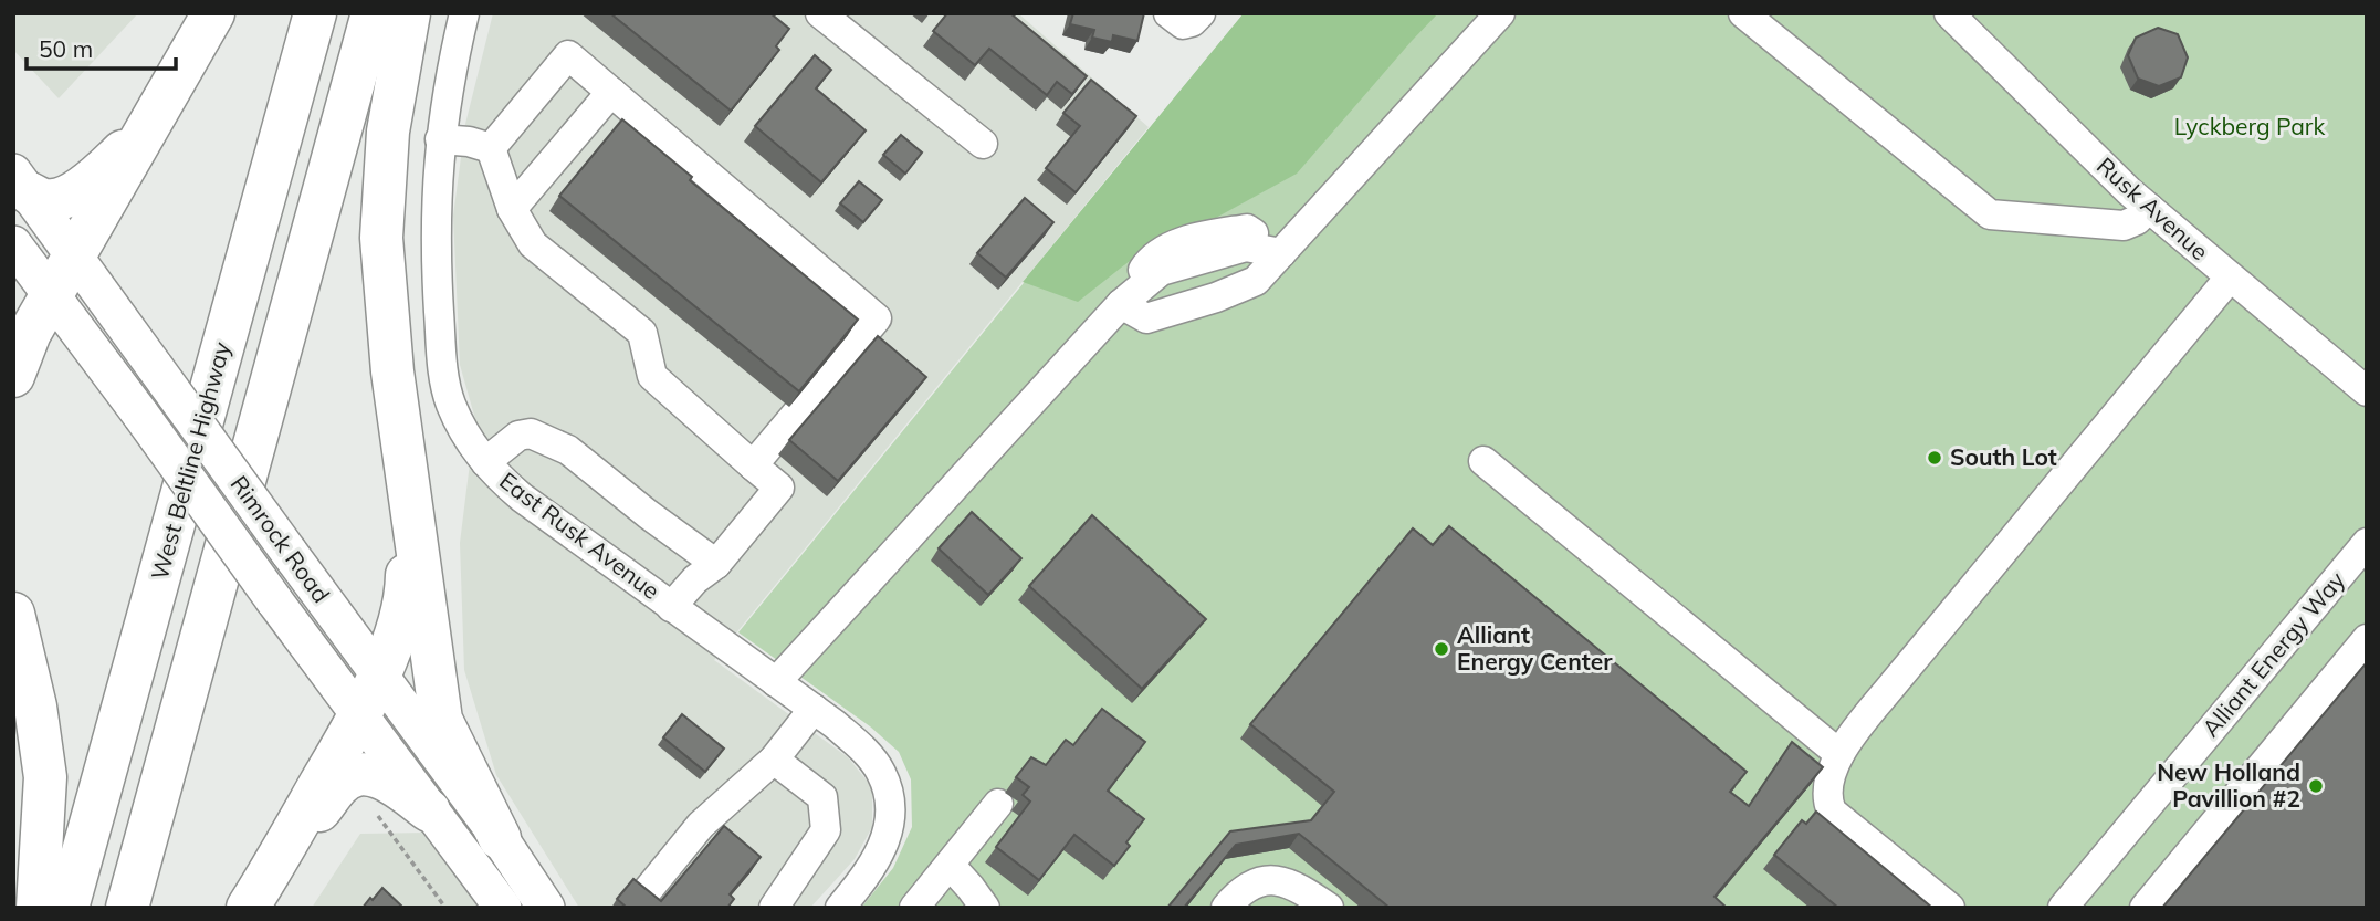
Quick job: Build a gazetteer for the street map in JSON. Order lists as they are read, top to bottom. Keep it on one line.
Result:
{"streets":{"highway":["West Beltline Highway"],"main road":["Rimrock Road"],"street":["Rusk Avenue","East Rusk Avenue","Alliant Energy Way"]},"parks":["Lyckberg Park"],"places":["South Lot","Alliant Energy Center","New Holland Pavillion #2"],"scale_bar":"50 m"}
